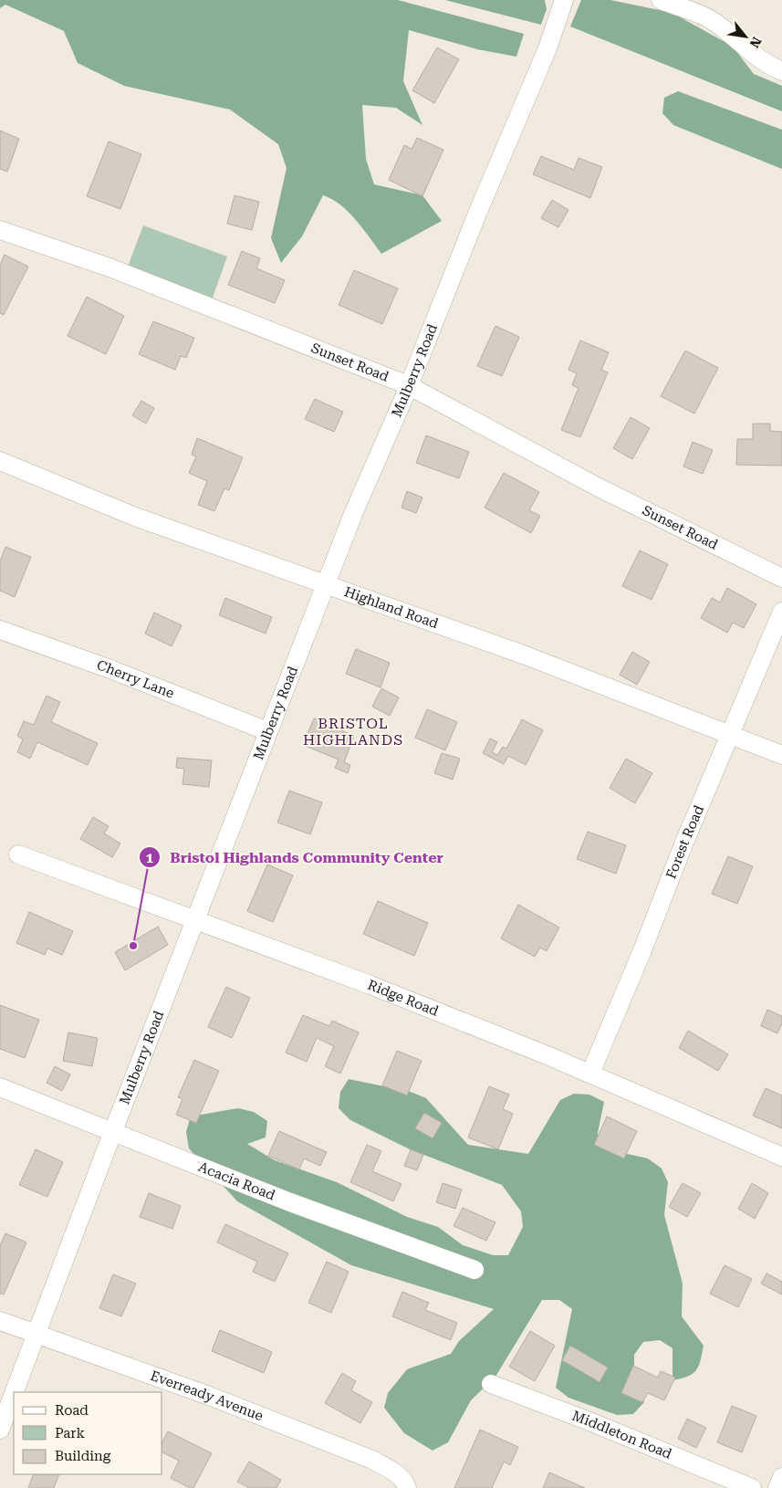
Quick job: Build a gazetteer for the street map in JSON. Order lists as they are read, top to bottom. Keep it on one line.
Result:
{"streets":{"street":["Sunset Road","Mulberry Road","Highland Road","Cherry Lane","Forest Road","Ridge Road","Acacia Road","Everready Avenue","Middleton Road"]},"crossings":[["Sunset Road","Mulberry Road"],["Mulberry Road","Highland Road"],["Mulberry Road","Cherry Lane"],["Mulberry Road","Ridge Road"],["Mulberry Road","Acacia Road"],["Mulberry Road","Everready Avenue"],["Highland Road","Forest Road"],["Forest Road","Ridge Road"]],"districts":["BRISTOL HIGHLANDS"],"places":["Bristol Highlands Community Center"],"legend":["Road","Park","Building"],"north":"bottom right"}
